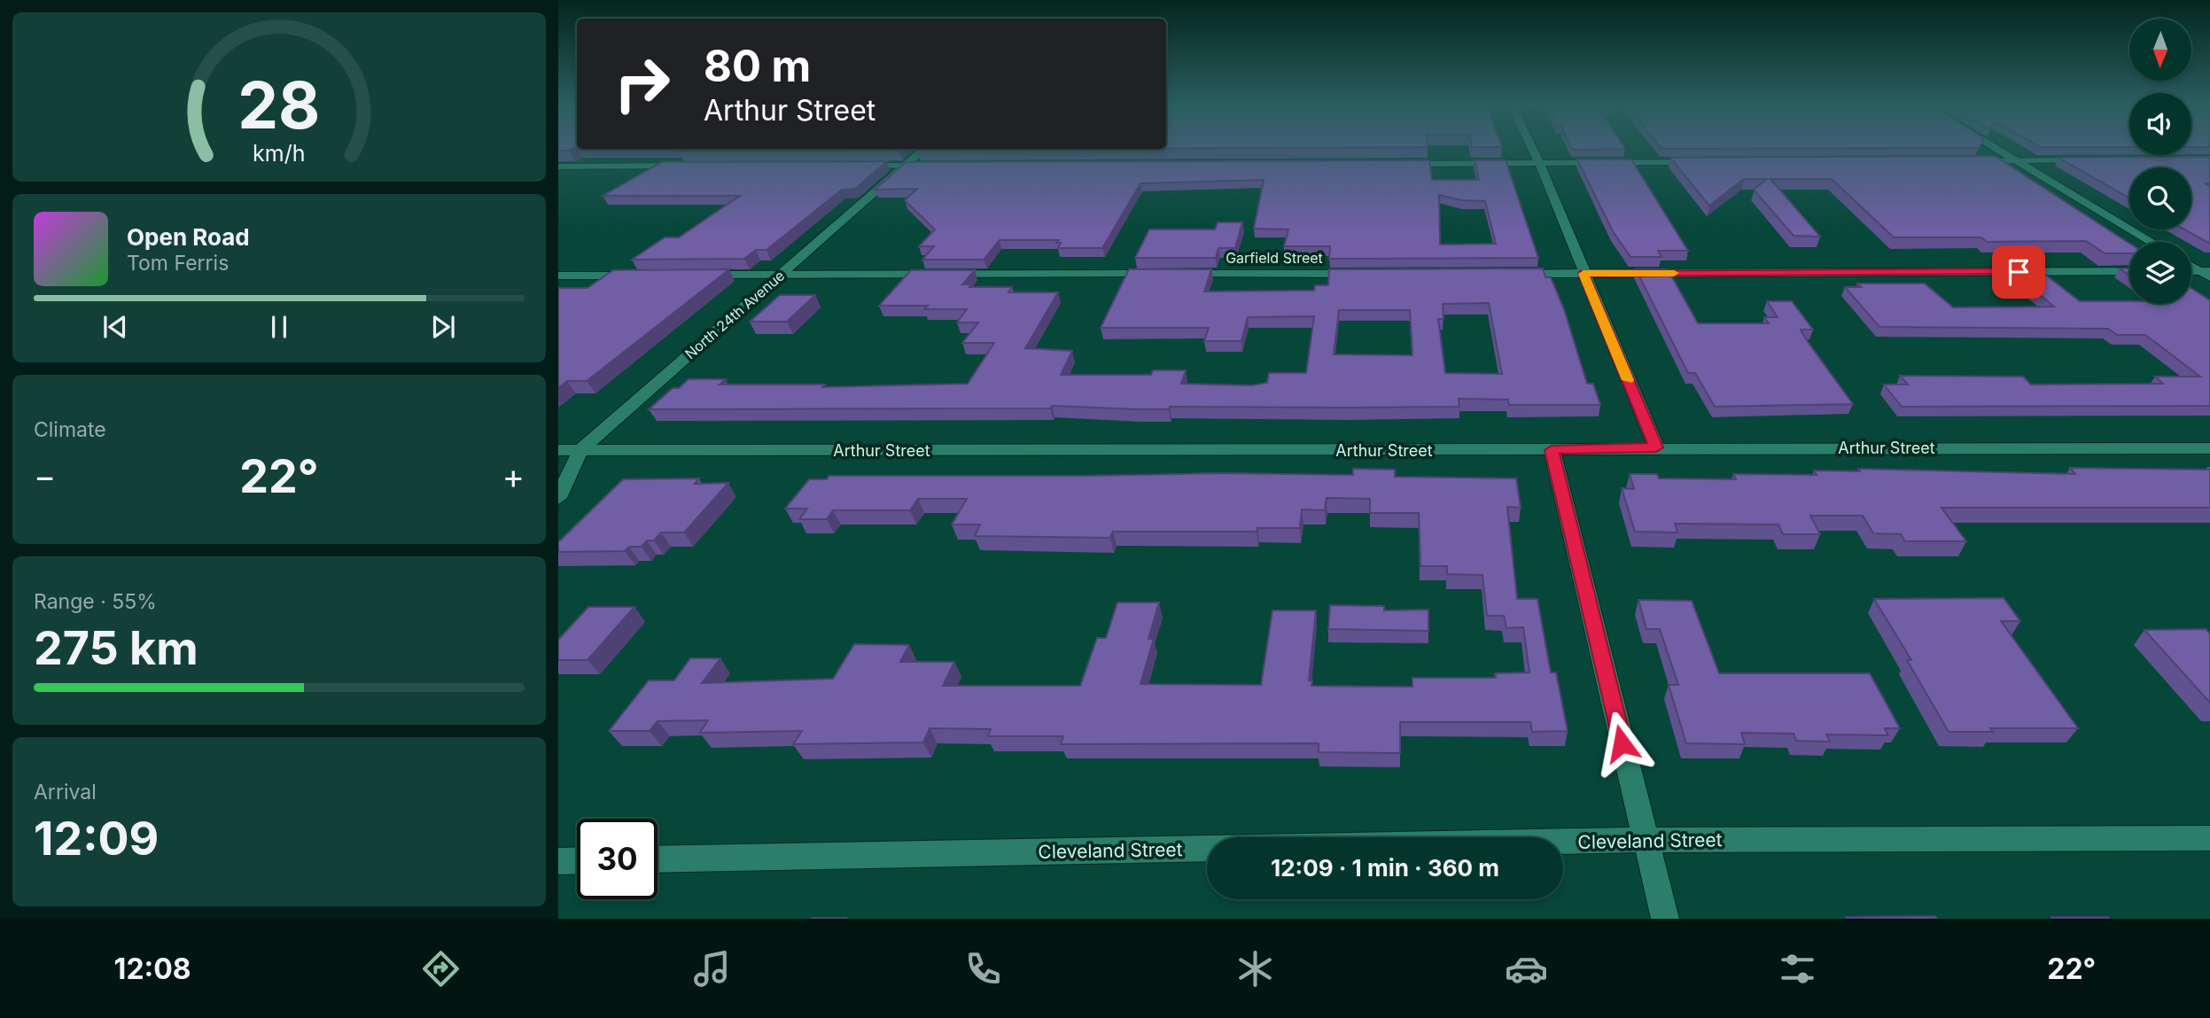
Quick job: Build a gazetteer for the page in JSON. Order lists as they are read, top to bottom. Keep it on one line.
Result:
{"streets":{"street":["Garfield Street","North 24th Avenue","Arthur Street","Cleveland Street"]},"crossings":[["Garfield Street","North 24th Avenue"],["North 24th Avenue","Arthur Street"]],"north":"bottom","page":{"turn":["80 m","Arthur Street"],"song":["Open Road","Tom Ferris"],"tile":["Climate",["Range · 55%","275 km"],["Arrival","12:09"]],"heat":["−","22°","+"],"limit":"30","trip":"12:09 · 1 min · 360 m","tabs":["12:08","22°"],"gauge":["28","km/h"]}}
